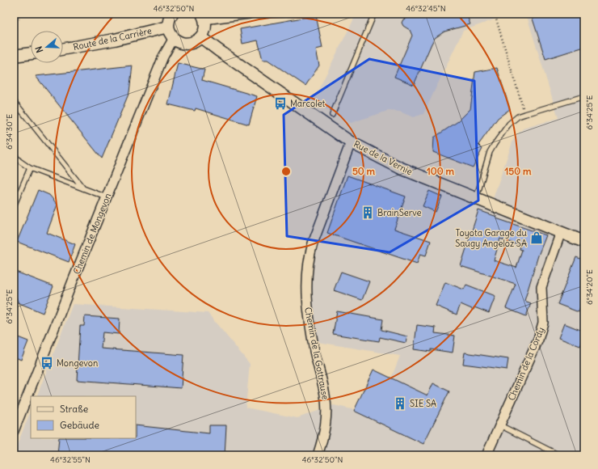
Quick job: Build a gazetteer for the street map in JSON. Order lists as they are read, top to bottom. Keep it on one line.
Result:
{"streets":{"street":["Route de la Carrière","Rue de la Vernie","Chemin de Mongevon","Chemin de la Gottrause","Chemin de la Cordy"]},"crossings":[["Rue de la Vernie","Chemin de la Gottrause"],["Rue de la Vernie","Chemin de la Cordy"]],"places":{"bus stop":["Marcolet","Mongevon"],"building":["BrainServe","SIE SA"],"shop":["Toyota Garage du Saugy Angeloz SA"]},"legend":["Straße","Gebäude"],"north":"left","coordinates":["46°32'50\"N","46°32'45\"N","6°34'25\"E","6°34'30\"E","6°34'20\"E","46°32'55\"N"],"rings":["50 m","100 m","150 m"]}
